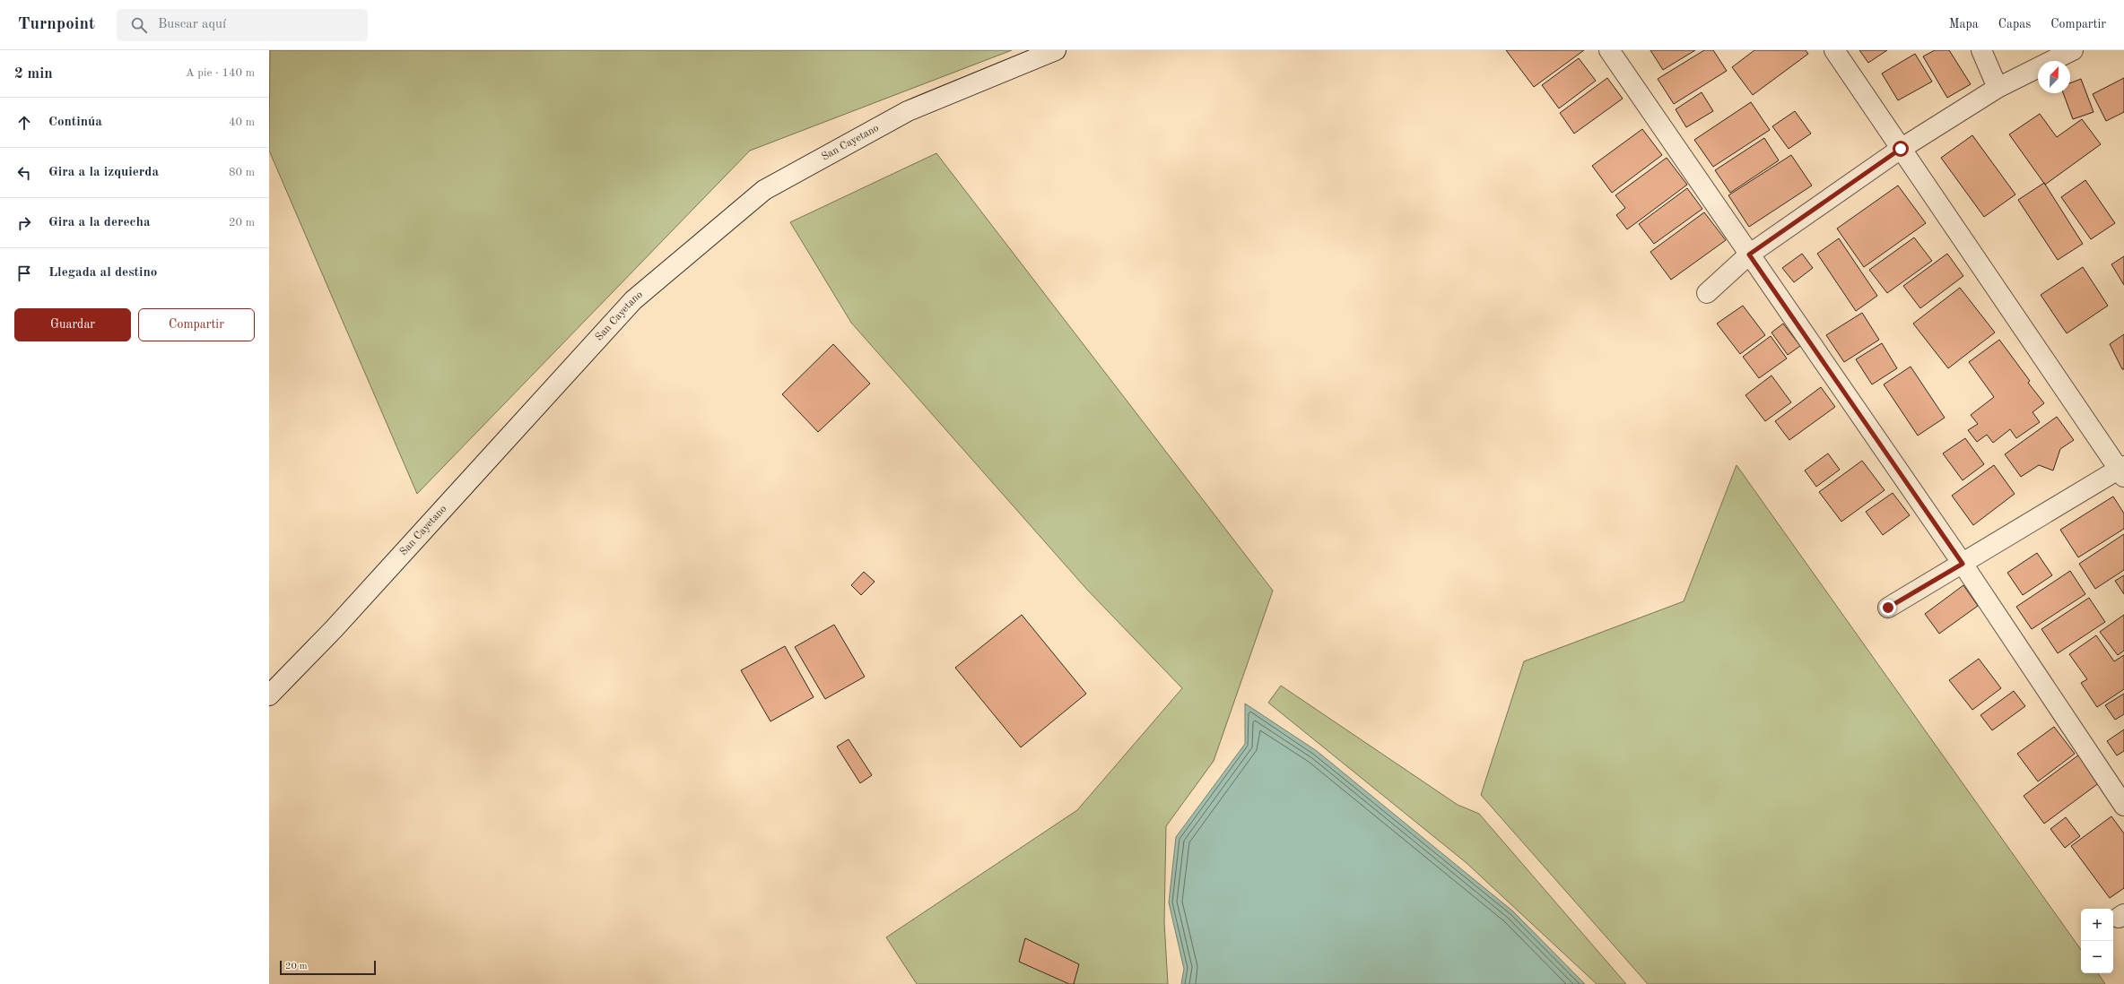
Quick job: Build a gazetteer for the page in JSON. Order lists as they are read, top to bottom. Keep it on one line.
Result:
{"streets":{"street":["San Cayetano"]},"scale_bar":"20 m","north":"top right","page":{"header":"Turnpoint","search":"Buscar aquí","nav":["Mapa","Capas","Compartir"],"heading":["2 min","A pie · 140 m"],"list":[["Continúa","40 m"],["Gira a la izquierda","80 m"],["Gira a la derecha","20 m"],"Llegada al destino"],"buttons":["Guardar","Compartir"],"map_buttons":["+","−"],"scale":"20 m"}}
